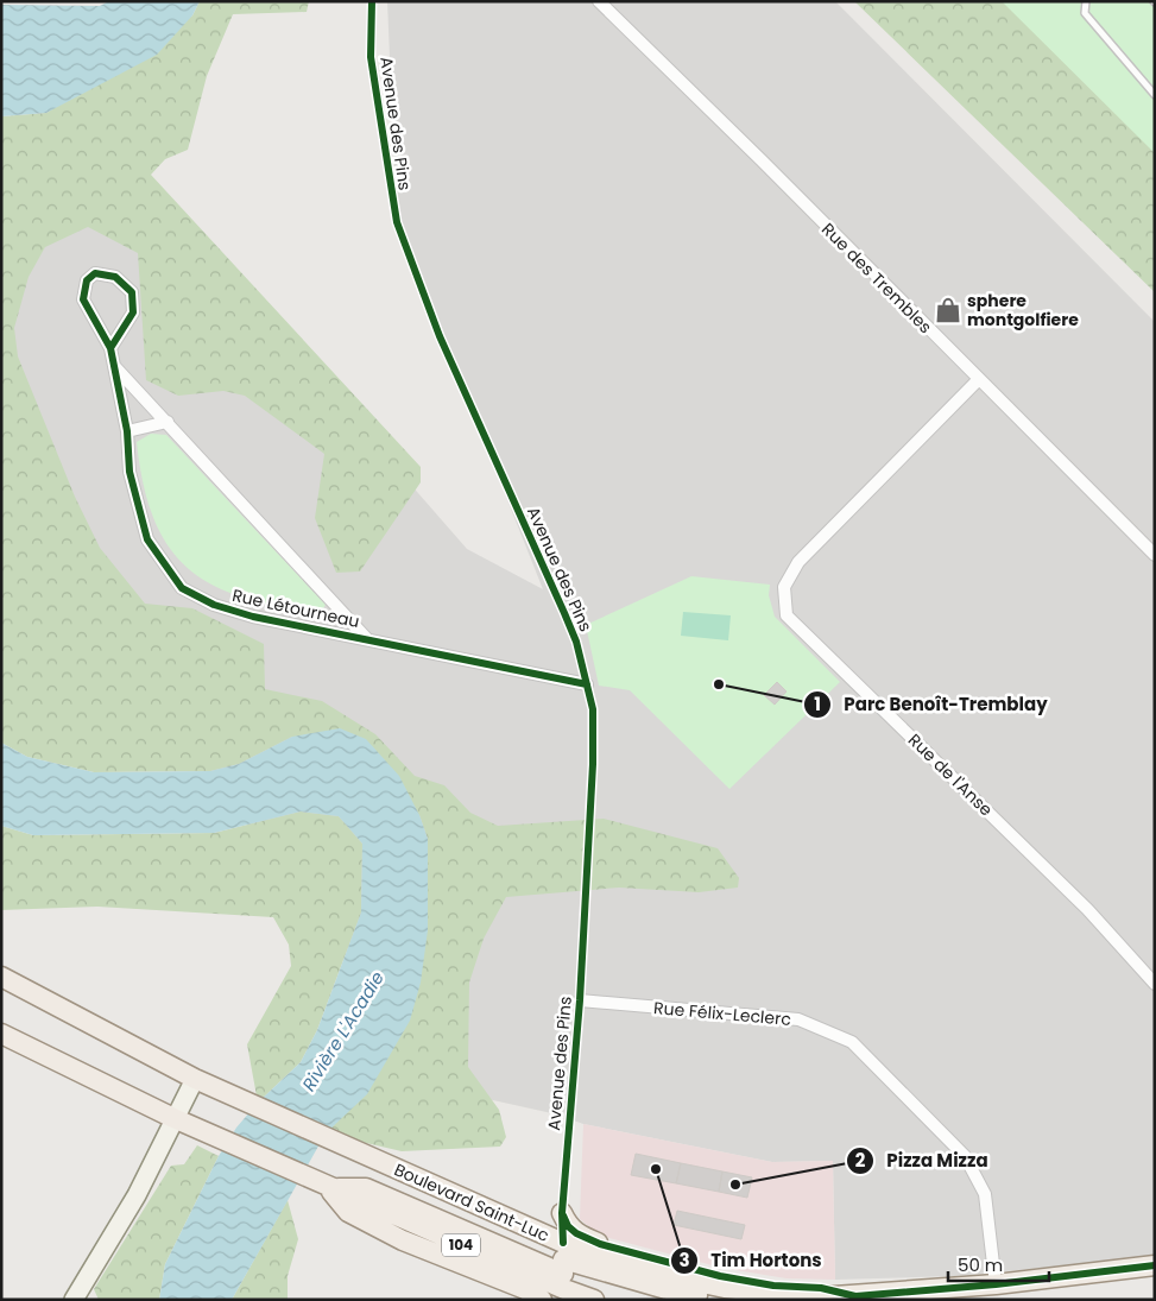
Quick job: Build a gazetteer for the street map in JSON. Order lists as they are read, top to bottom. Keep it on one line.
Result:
{"streets":{"main road":["Boulevard Saint-Luc"],"street":["Rue des Trembles","Rue Létourneau","Rue de l'Anse","Rue Félix-Leclerc"],"lane":["Avenue des Pins"]},"crossings":[["Avenue des Pins","Rue Létourneau"],["Avenue des Pins","Rue Félix-Leclerc"],["Avenue des Pins","Boulevard Saint-Luc"],["Rue des Trembles","Rue de l'Anse"],["Rue Félix-Leclerc","Boulevard Saint-Luc"]],"water":["Rivière L'Acadie"],"places":{"shop":["sphere montgolfiere"],"other":["Parc Benoît-Tremblay","Tim Hortons","Pizza Mizza"]},"scale_bar":"50 m"}
